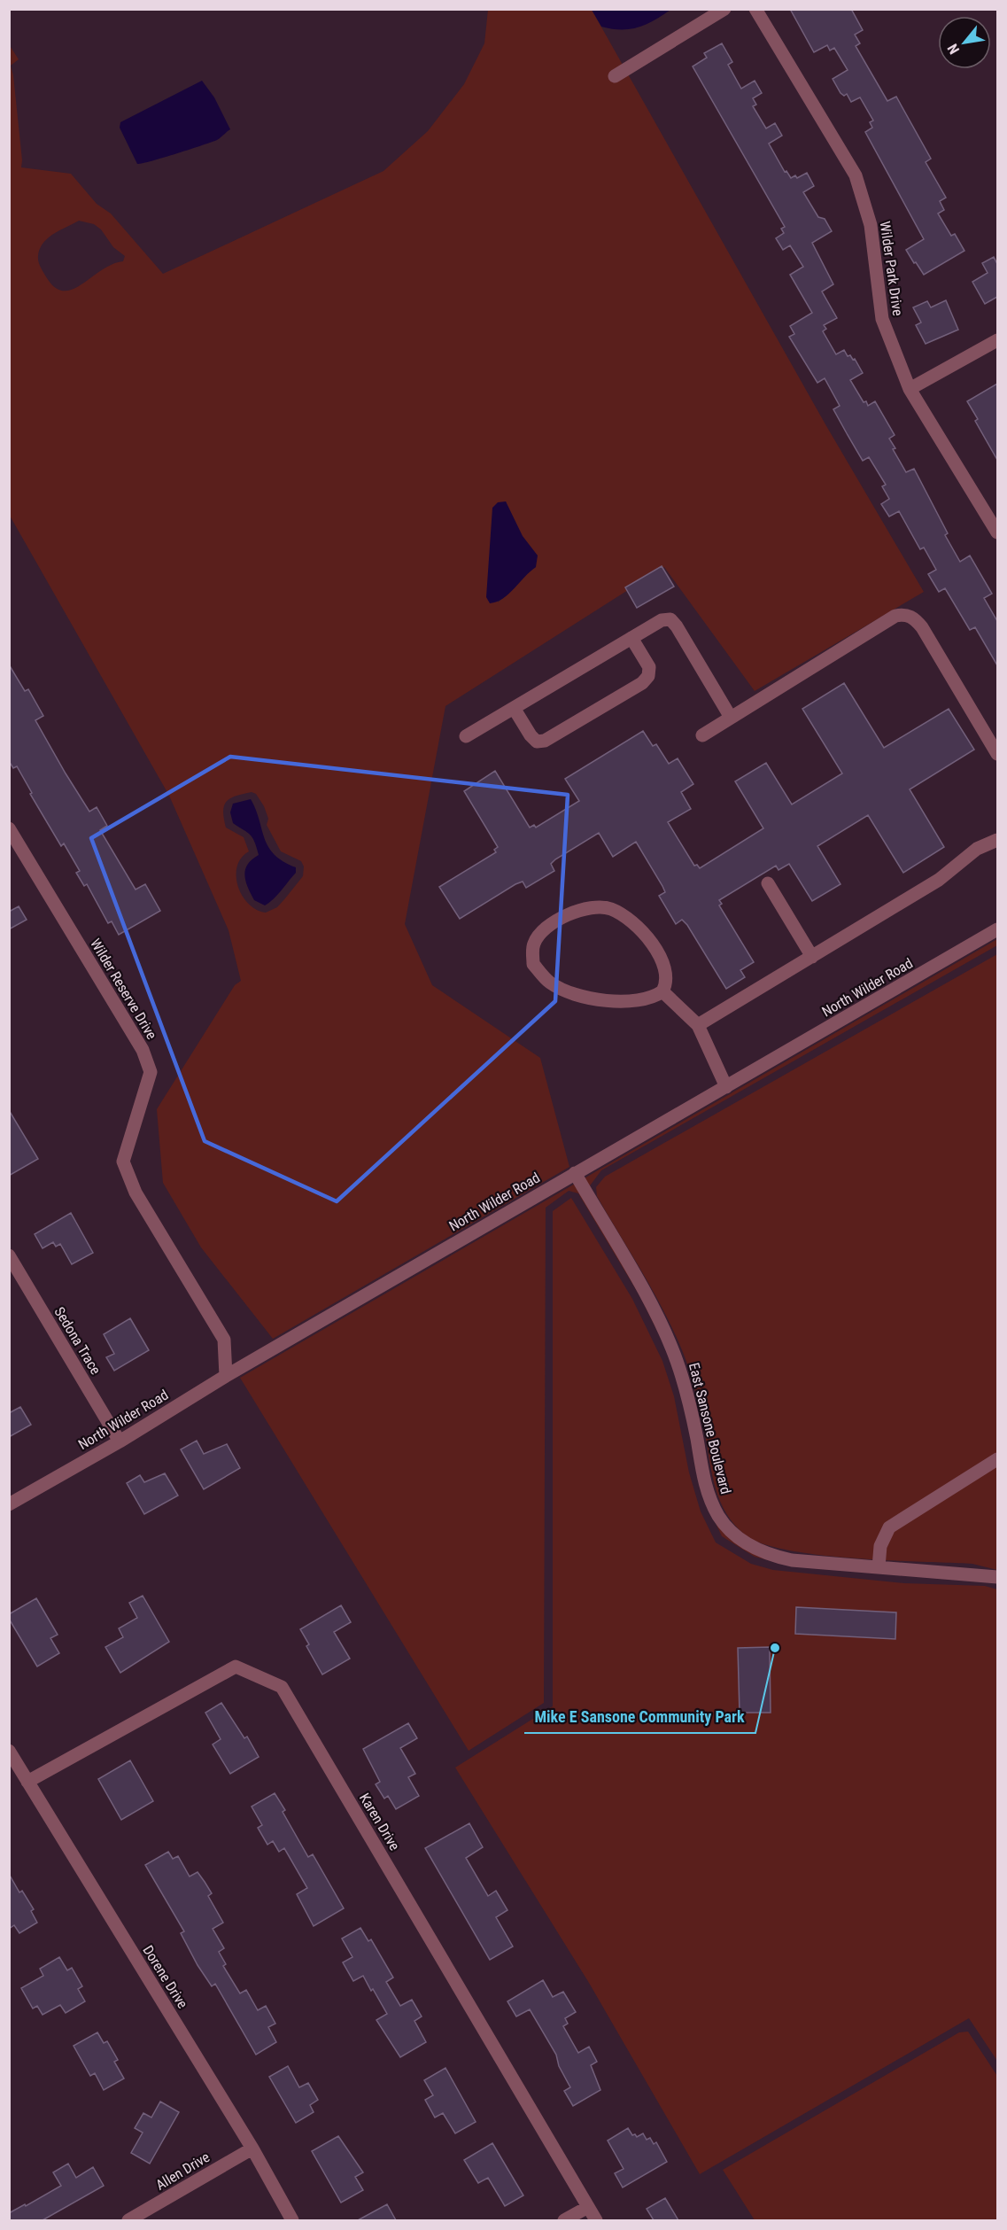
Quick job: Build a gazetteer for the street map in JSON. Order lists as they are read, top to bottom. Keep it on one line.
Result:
{"streets":{"street":["Wilder Park Drive","North Wilder Road","Wilder Reserve Drive","Sedona Trace","East Sansone Boulevard","Karen Drive","Dorene Drive","Allen Drive"]},"crossings":[["North Wilder Road","Wilder Reserve Drive"],["North Wilder Road","Sedona Trace"],["North Wilder Road","East Sansone Boulevard"],["Karen Drive","Dorene Drive"],["Dorene Drive","Allen Drive"]],"places":["Mike E Sansone Community Park"],"north":"bottom left"}
